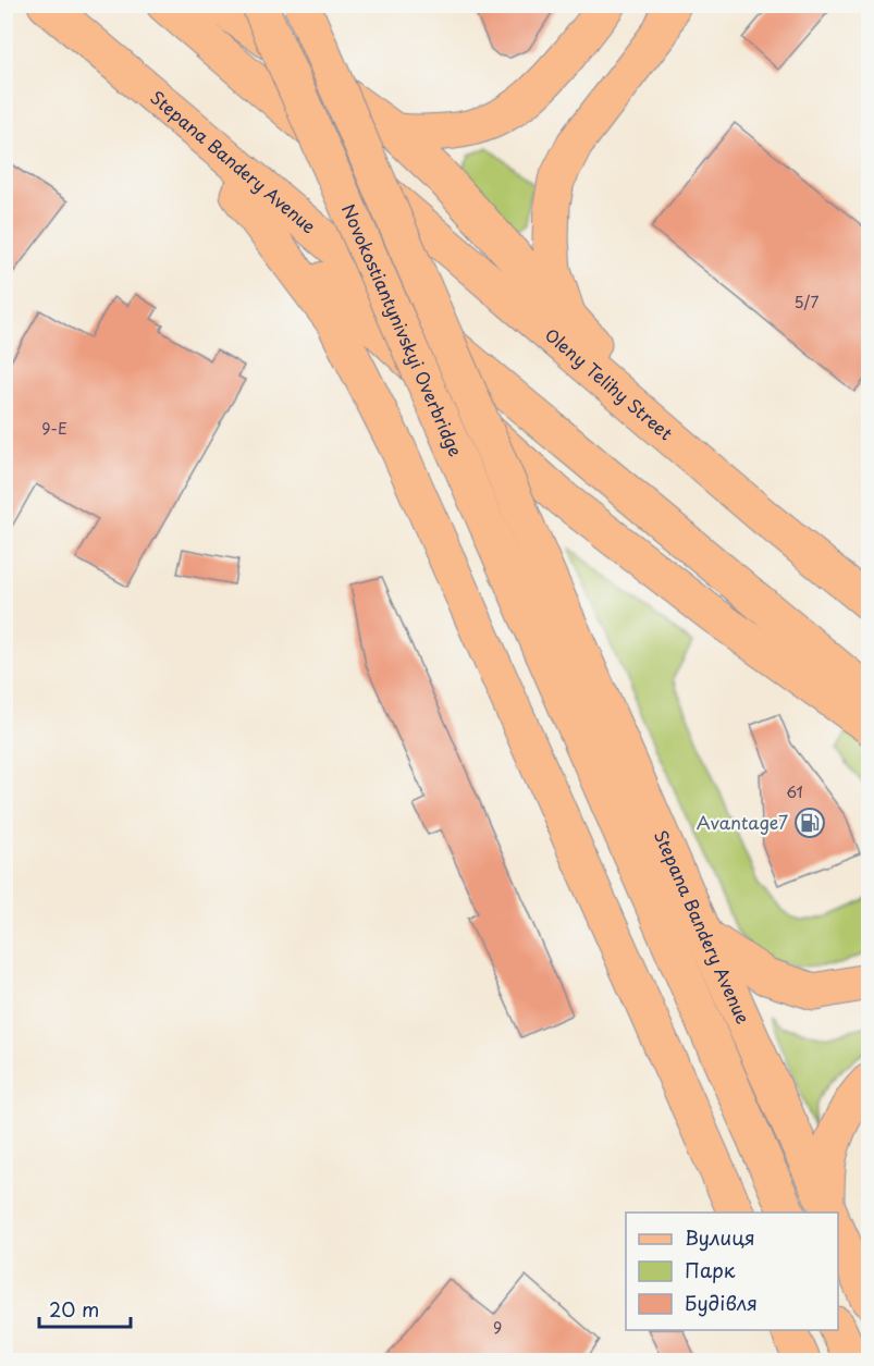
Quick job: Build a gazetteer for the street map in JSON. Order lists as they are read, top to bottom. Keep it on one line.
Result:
{"streets":{"main road":["Stepana Bandery Avenue","Novokostiantynivskyi Overbridge","Oleny Telihy Street"]},"crossings":[["Stepana Bandery Avenue","Novokostiantynivskyi Overbridge"]],"places":{"fuel station":["Avantage7"]},"house_numbers":["5/7","9-Е","61","9"],"legend":["Вулиця","Парк","Будівля"],"scale_bar":"20 m"}
